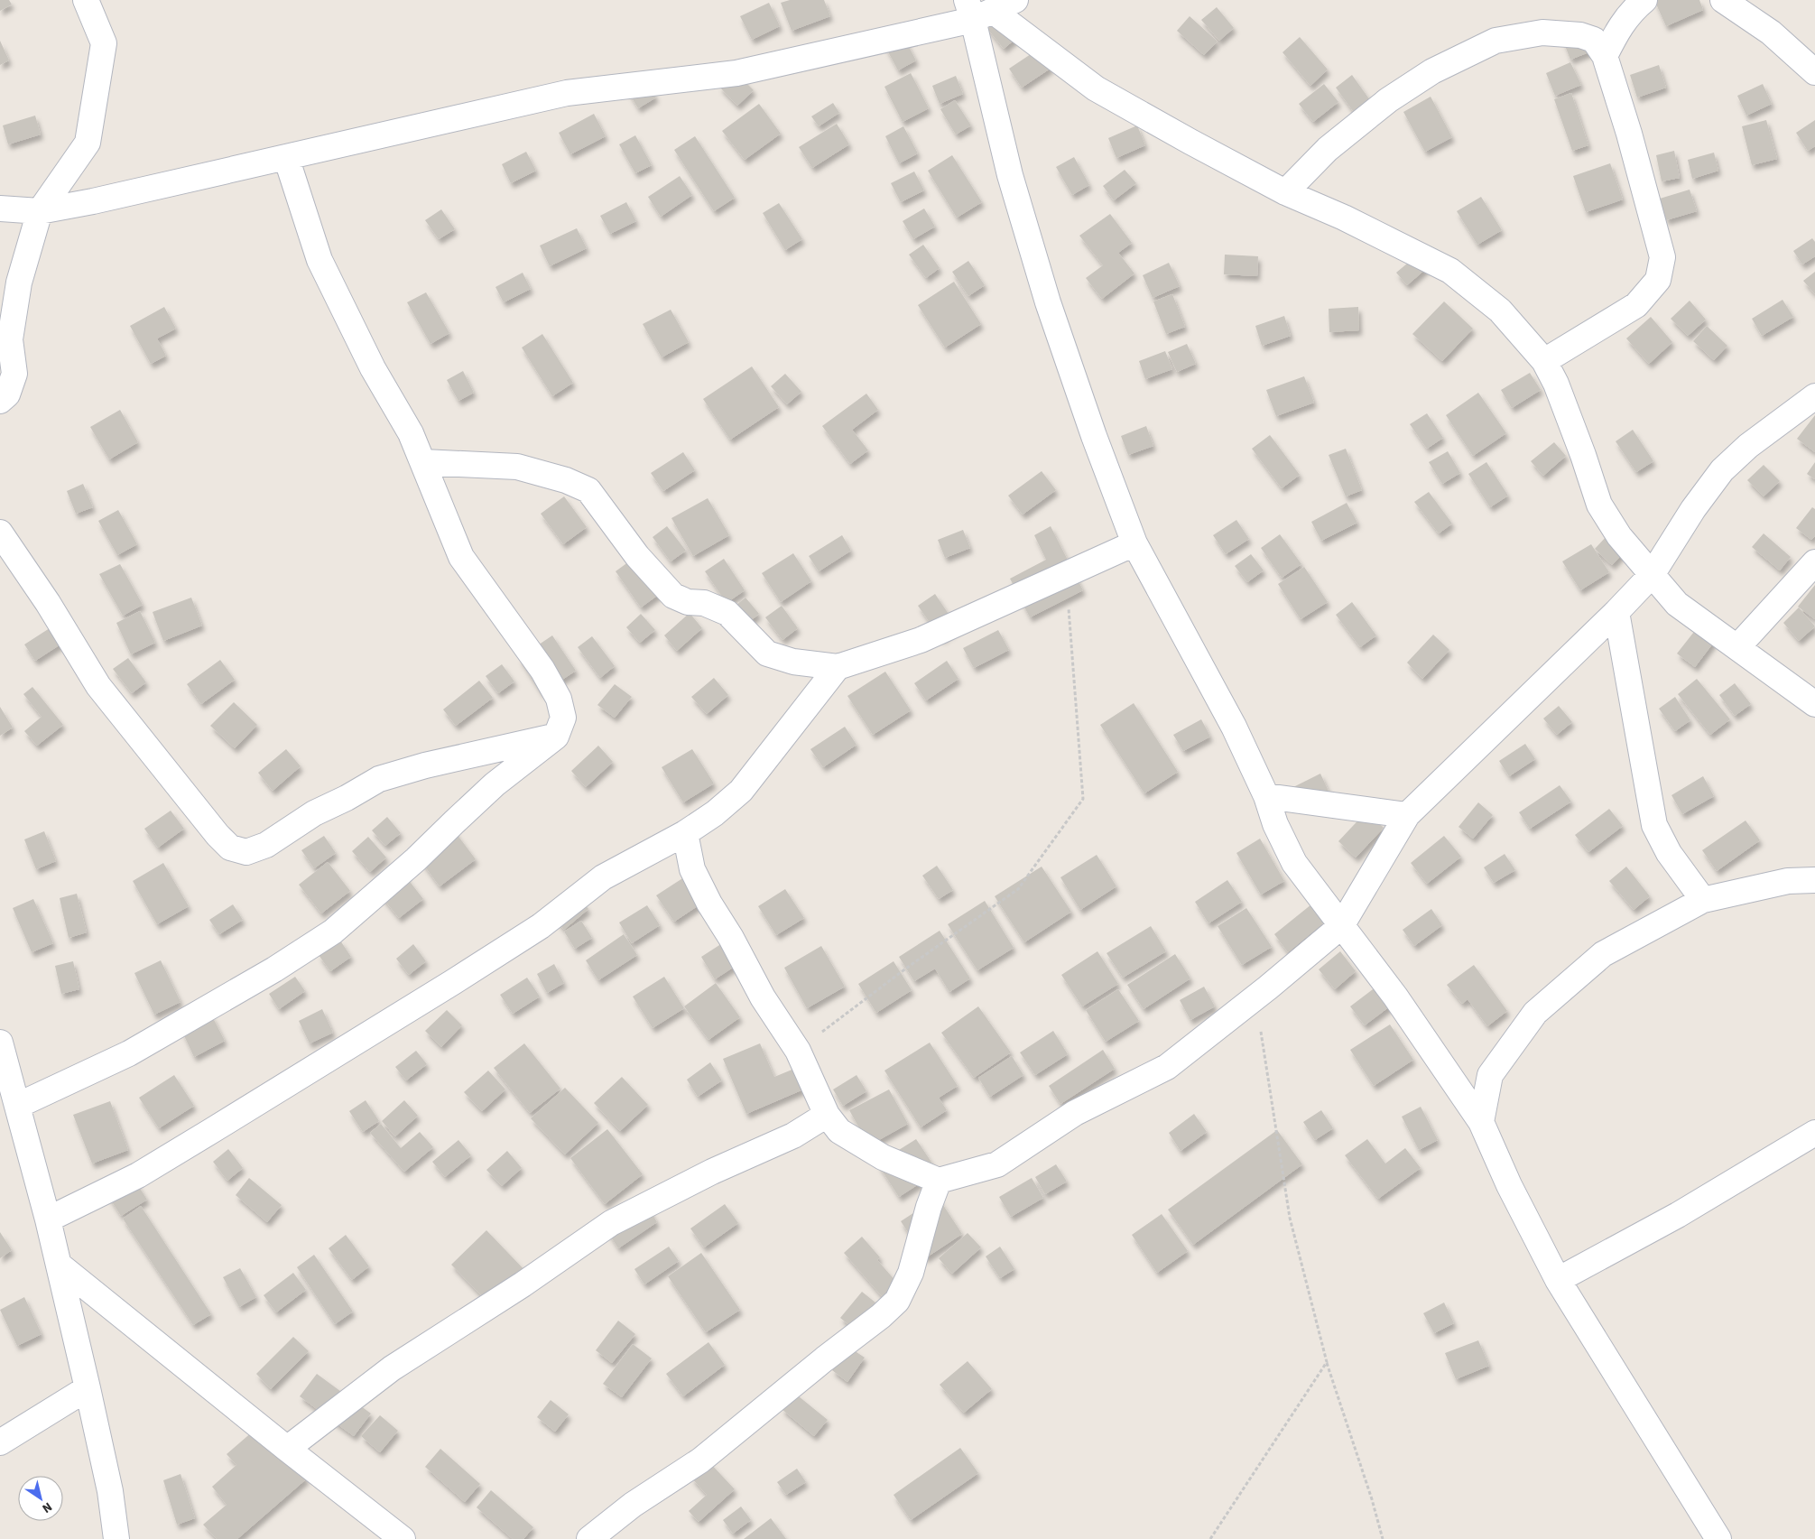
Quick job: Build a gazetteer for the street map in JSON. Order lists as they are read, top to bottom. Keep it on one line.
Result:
{"north":"bottom right"}
